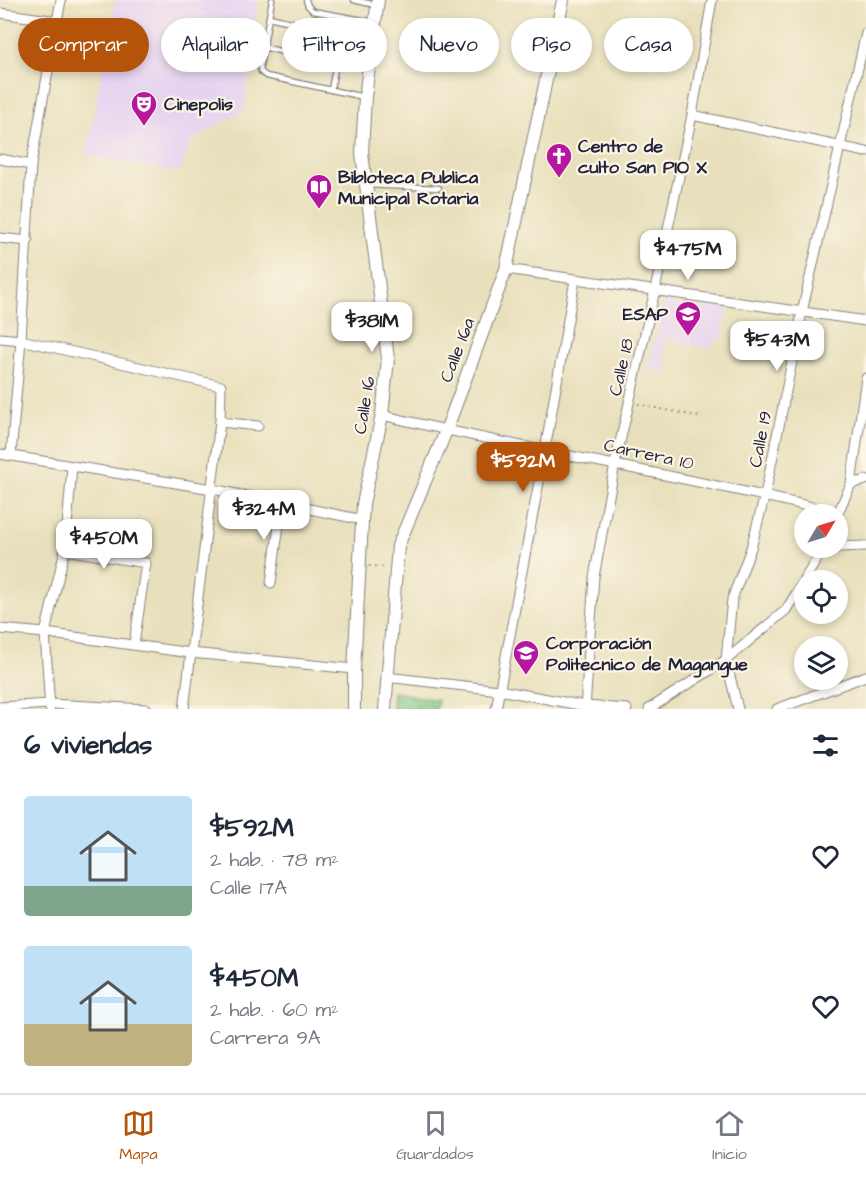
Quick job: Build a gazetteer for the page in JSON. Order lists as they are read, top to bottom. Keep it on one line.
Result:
{"streets":{"main road":["Calle 16a","Calle 16"],"street":["Calle 18","Calle 19","Carrera 10"]},"crossings":[["Calle 16a","Carrera 10"],["Calle 18","Carrera 10"],["Calle 16","Carrera 10"],["Calle 19","Carrera 10"]],"places":{"theatre":["Cinepolis"],"church":["Centro de culto San PIO X"],"library":["Bibloteca Publica Municipal Rotaria"],"school or university":["ESAP","Corporación Politecnico de Magangue"]},"north":"top right","page":{"chip":["Comprar","Alquilar","Filtros","Nuevo","Piso","Casa"],"price":["$475M","$381M","$543M","$592M","$324M","$450M"],"heading":"6 viviendas","list":[{"name":"$592M","note":"2 hab. · 78 m² · Calle 17A"},{"name":"$450M","note":"2 hab. · 60 m² · Carrera 9A"}],"tabs":["Mapa","Guardados","Inicio"]}}
